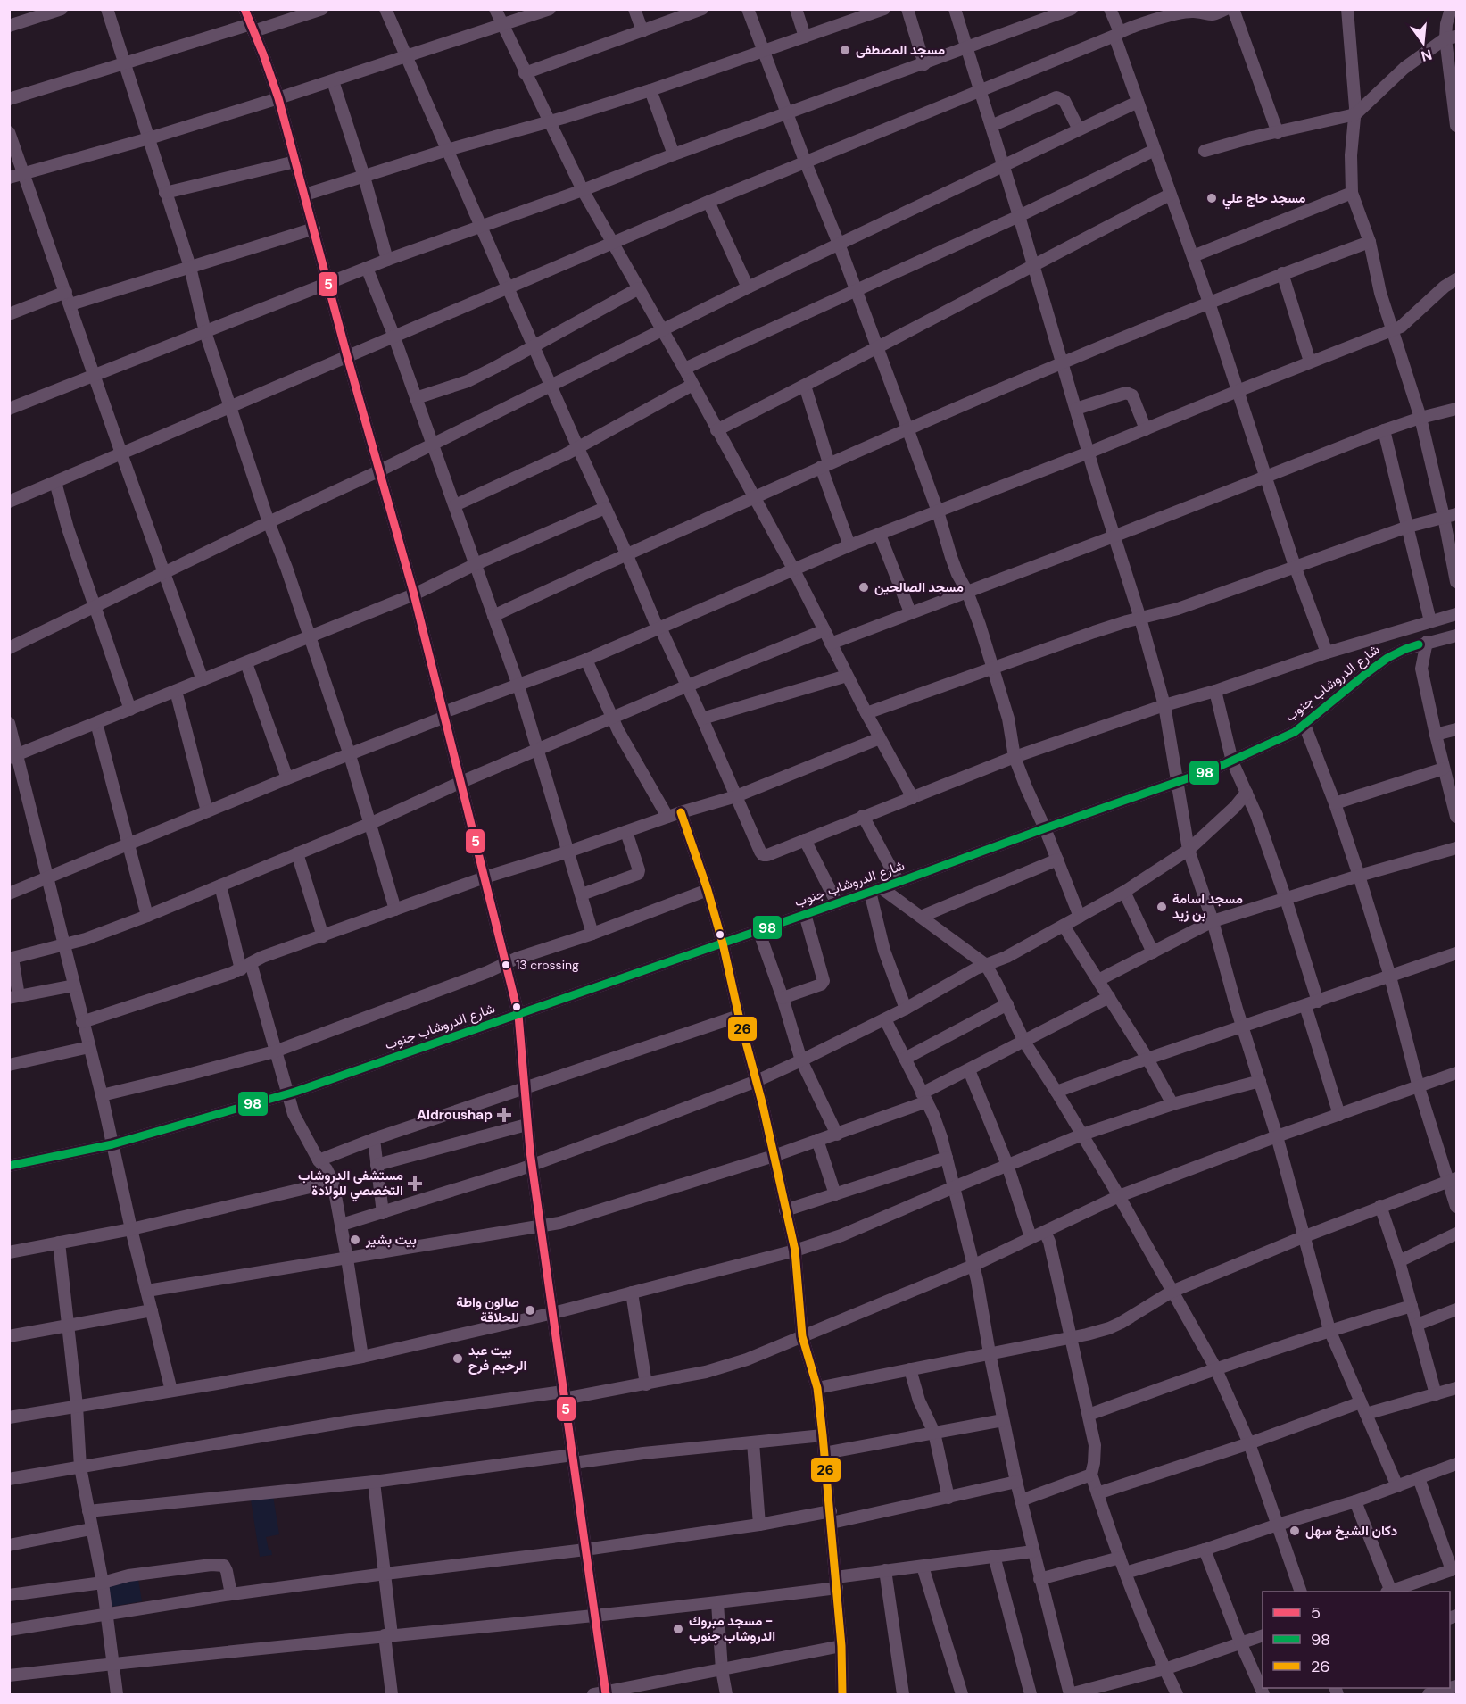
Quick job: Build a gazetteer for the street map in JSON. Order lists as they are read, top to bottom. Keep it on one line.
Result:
{"streets":{"street":["شارع الدروشاب جنوب"]},"places":{"other":["مسجد المصطفى","مسجد حاج علي","مسجد الصالحين","مسجد اسامة بن زيد","13 crossing","بيت بشير","صالون واطة للحلاقة","بيت عبد الرحيم فرح","دكان الشيخ سهل","مسجد مبروك - الدروشاب جنوب"],"health":["Aldroushap","مستشفى الدروشاب التخصصي للولادة"]},"lines":["transit line 5","transit line 98","transit line 26"],"legend":["5","98","26"],"north":"bottom"}
